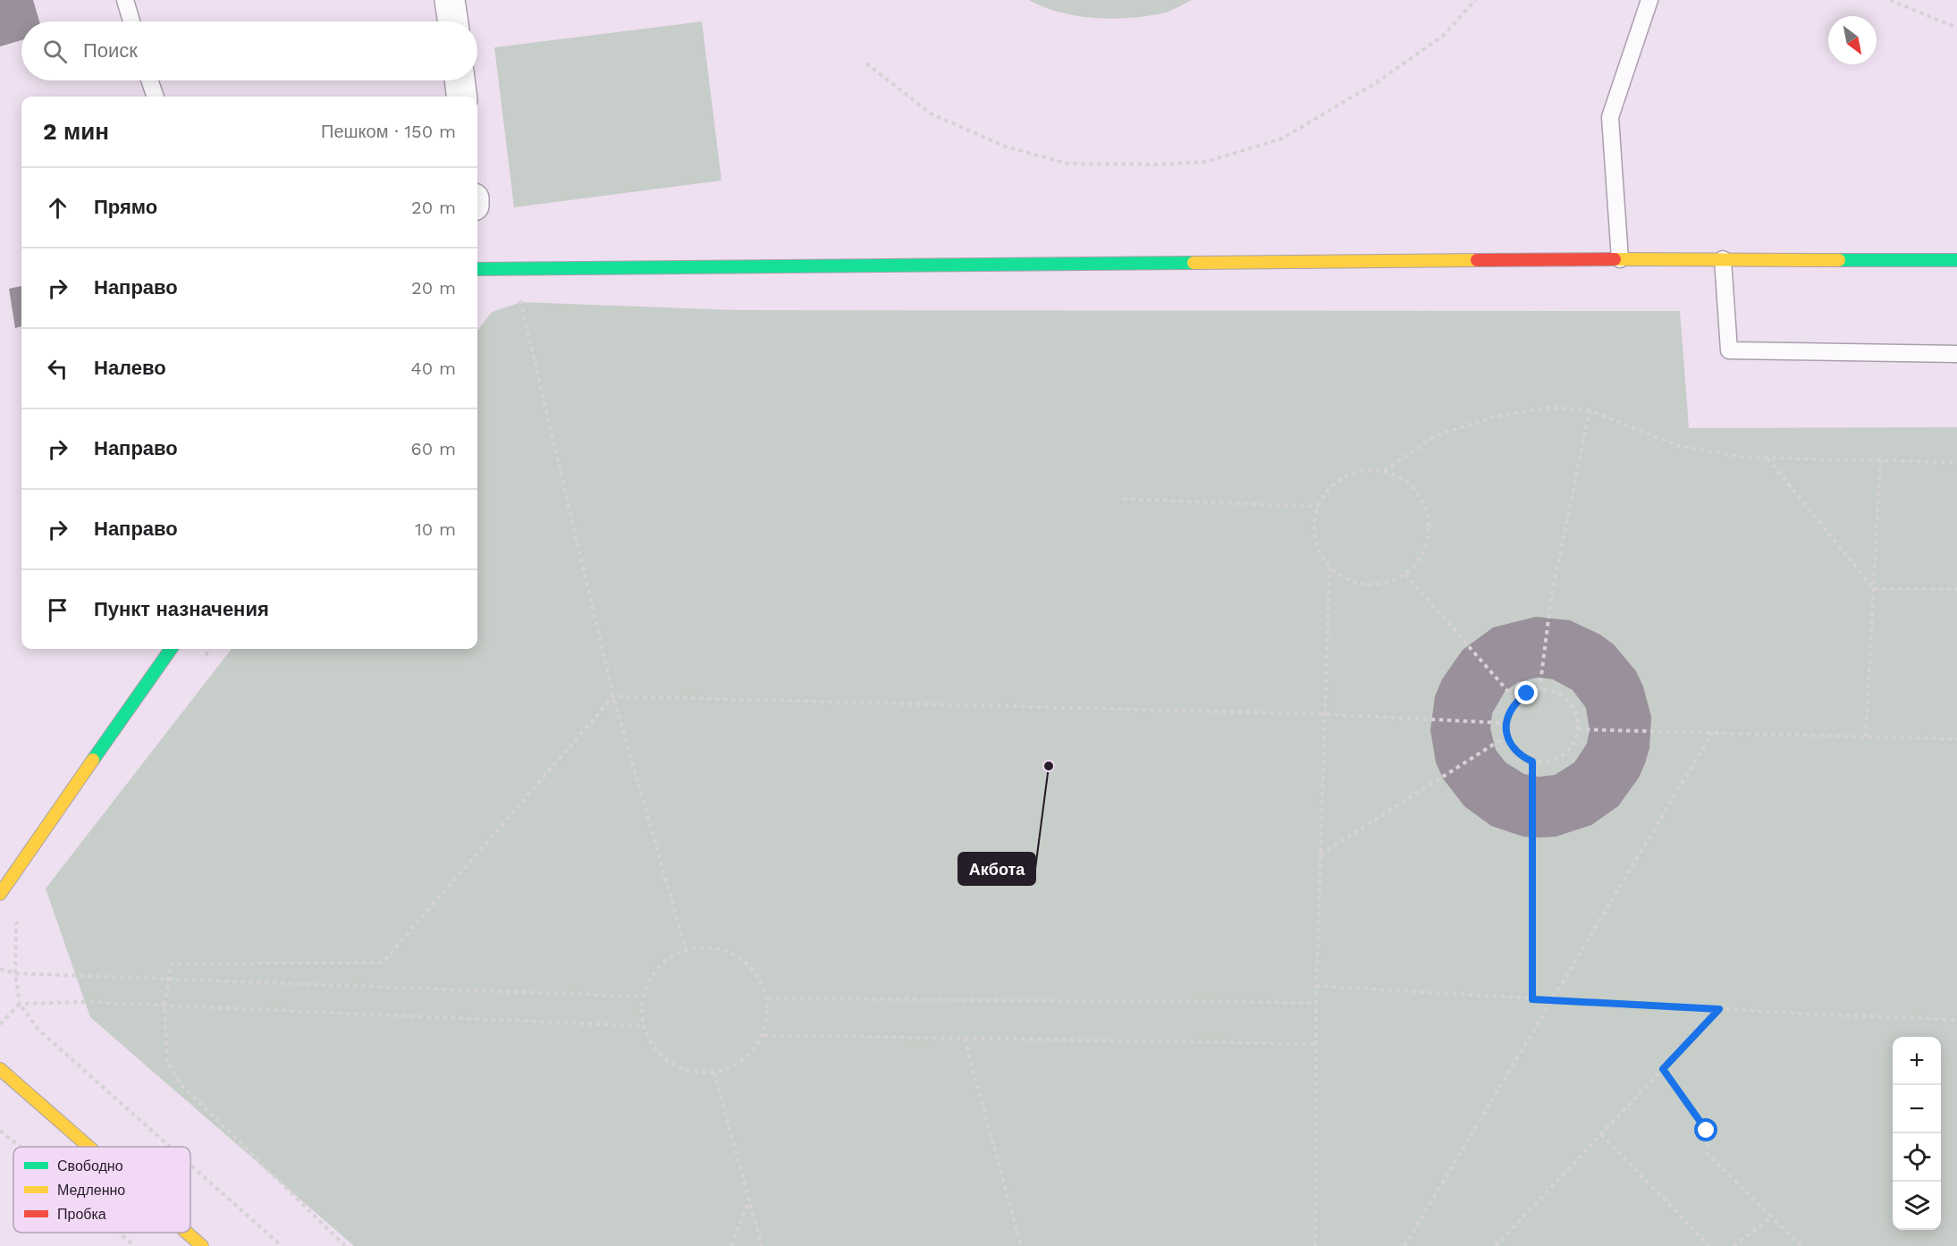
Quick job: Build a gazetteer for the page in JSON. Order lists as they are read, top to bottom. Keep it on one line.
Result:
{"places":["Акбота"],"legend":["Свободно","Медленно","Пробка"],"north":"bottom right","page":{"search":"Поиск","heading":["2 мин","Пешком · 150 m"],"list":[["Прямо","20 m"],["Направо","20 m"],["Налево","40 m"],["Направо","60 m"],["Направо","10 m"],"Пункт назначения"],"map_buttons":["+","−"]}}
